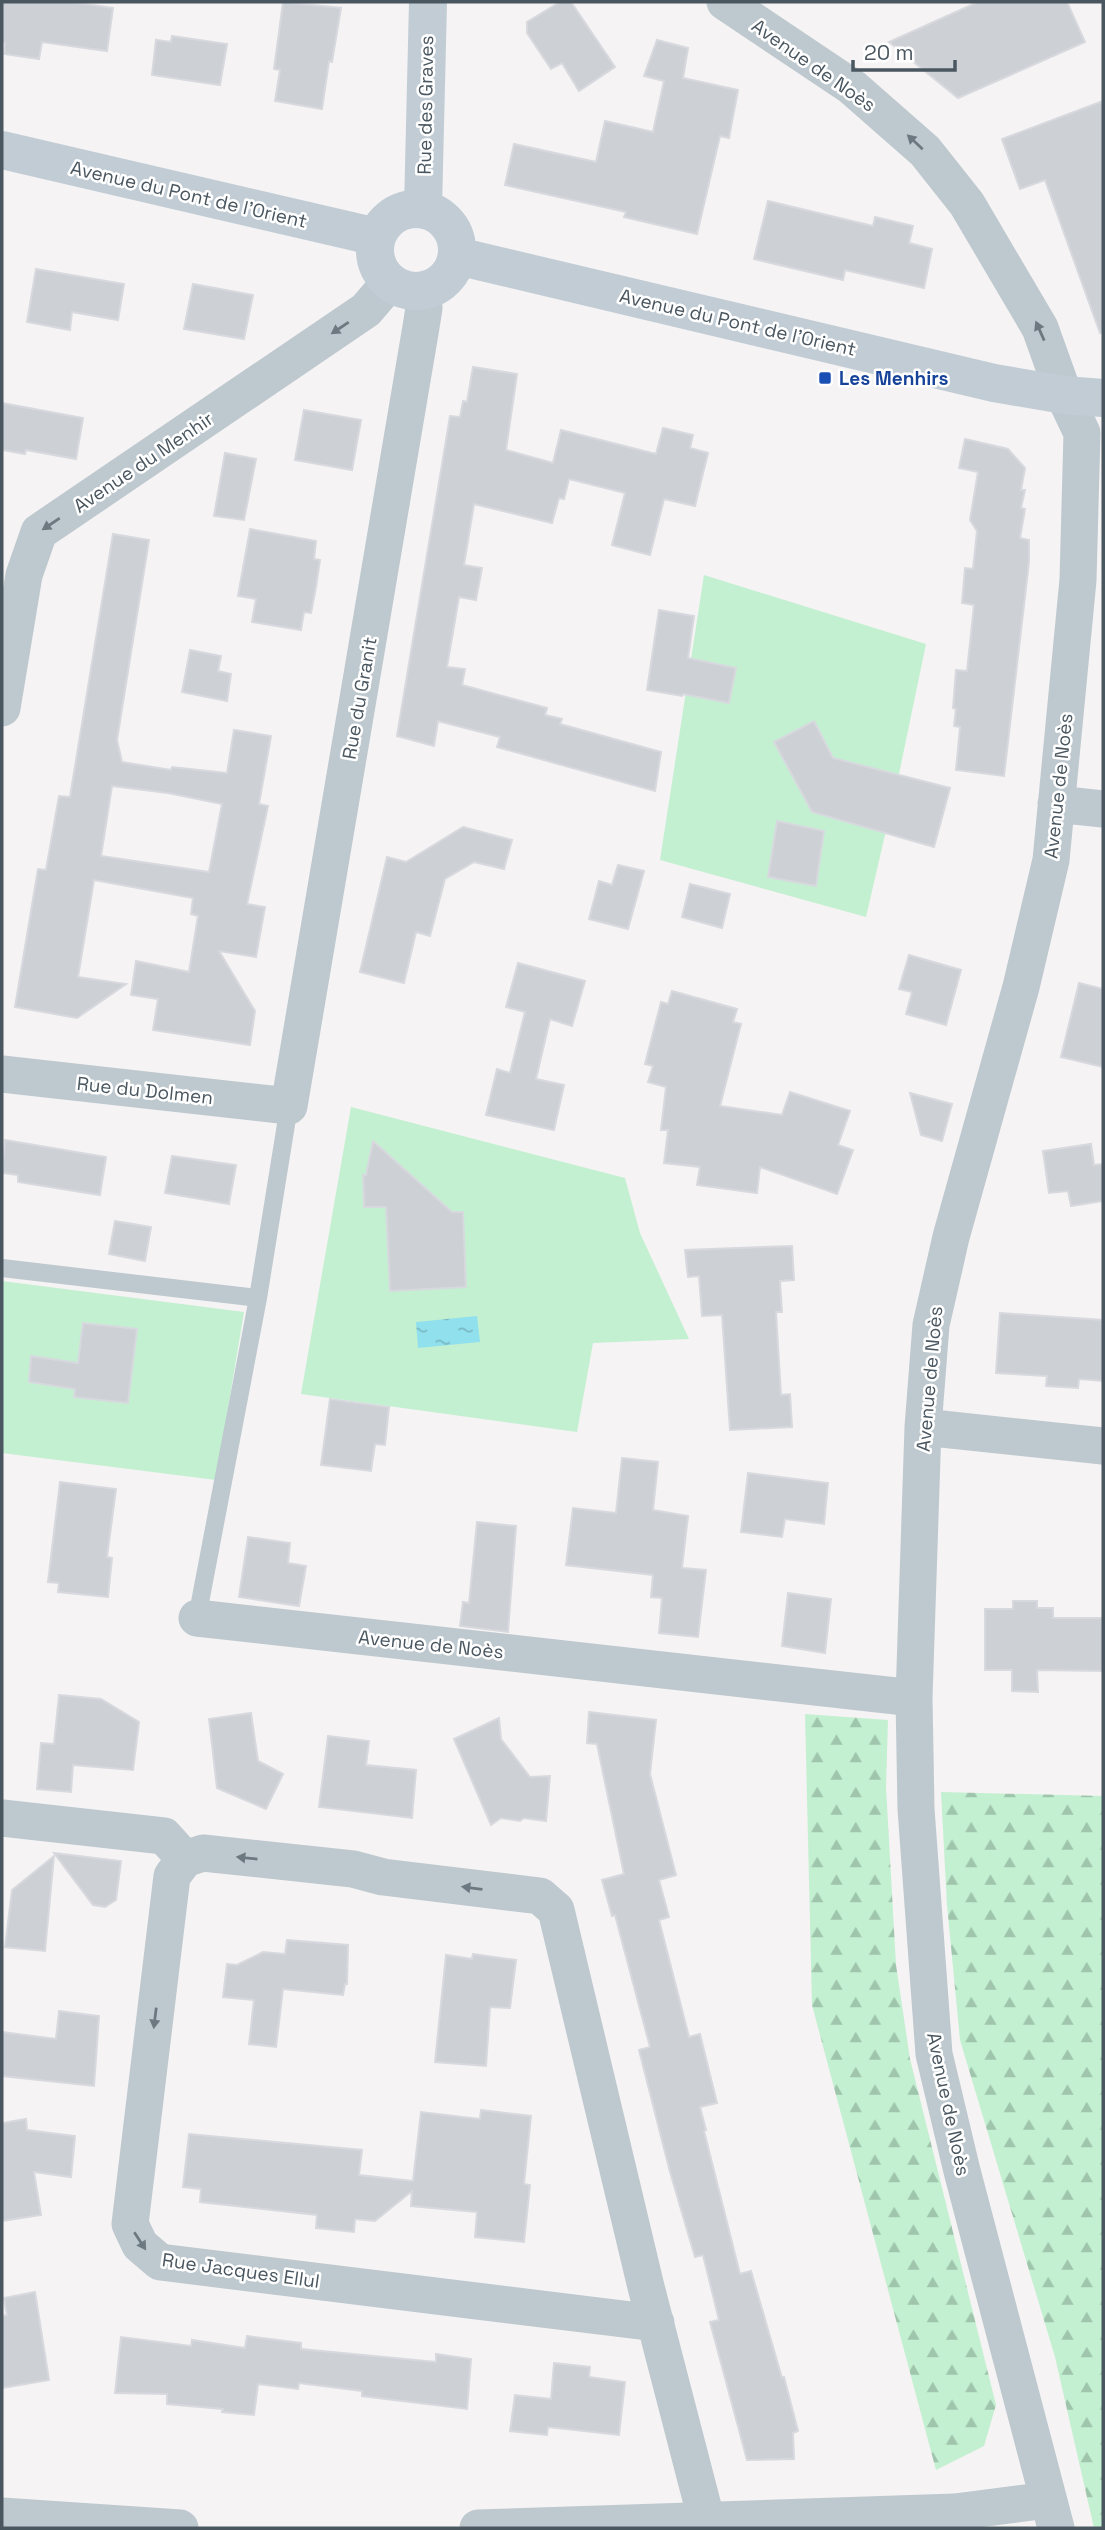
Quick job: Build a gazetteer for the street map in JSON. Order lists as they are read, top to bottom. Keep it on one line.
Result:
{"streets":{"main road":["Rue des Graves","Avenue du Pont de l'Orient"],"street":["Avenue de Noès","Avenue du Menhir","Rue du Granit","Rue du Dolmen","Rue Jacques Ellul"]},"crossings":[["Avenue de Noès","Avenue du Pont de l'Orient"],["Rue des Graves","Avenue du Pont de l'Orient"],["Rue des Graves","Avenue du Menhir"],["Rue des Graves","Rue du Granit"],["Avenue du Pont de l'Orient","Avenue du Menhir"],["Avenue du Pont de l'Orient","Rue du Granit"],["Avenue du Menhir","Rue du Granit"],["Rue du Granit","Rue du Dolmen"]],"one_way":["Avenue du Menhir"],"places":{"transit":["Les Menhirs"]},"scale_bar":"20 m"}
